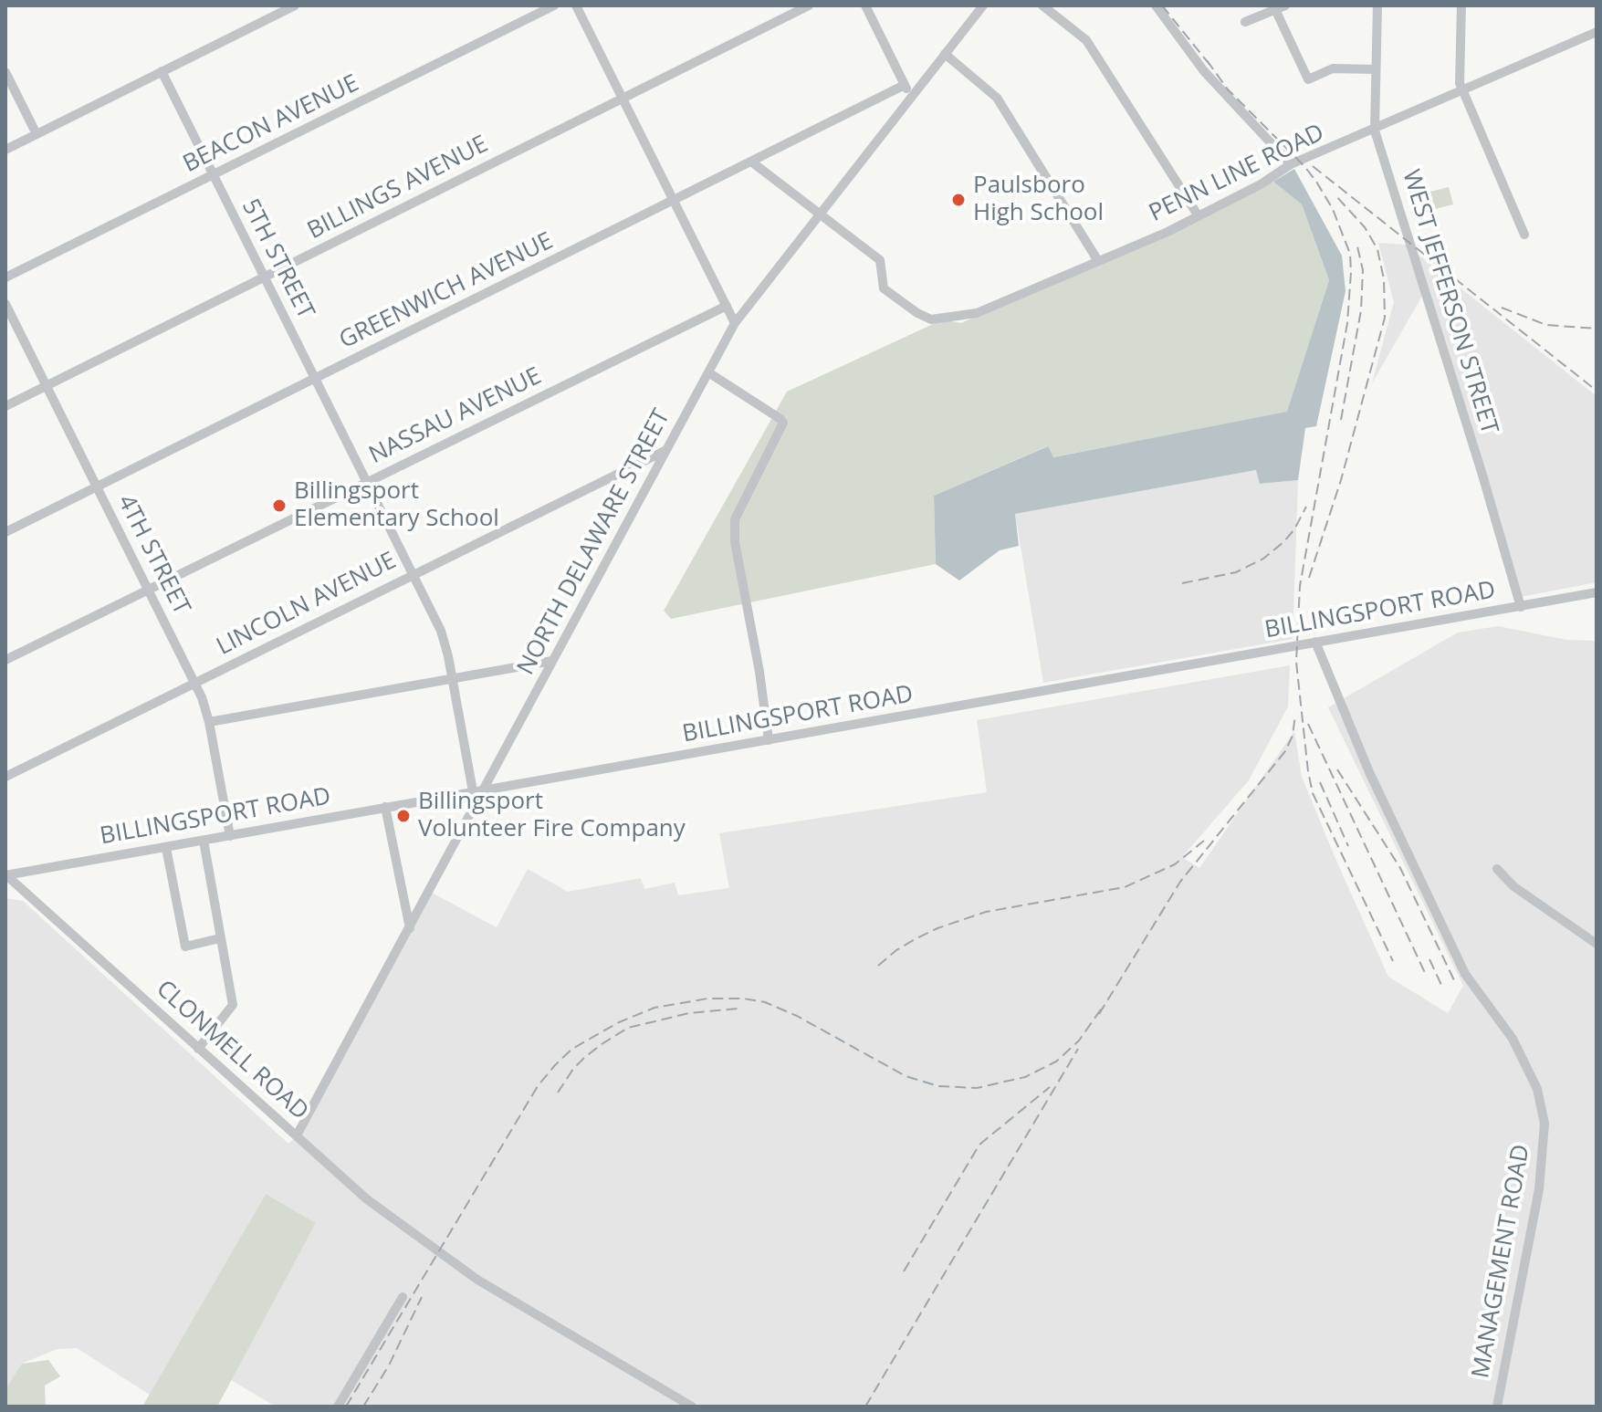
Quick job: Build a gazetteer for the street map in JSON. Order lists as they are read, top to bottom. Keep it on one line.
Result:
{"streets":{"street":["BEACON AVENUE","PENN LINE ROAD","BILLINGS AVENUE","5TH STREET","GREENWICH AVENUE","WEST JEFFERSON STREET","NASSAU AVENUE","NORTH DELAWARE STREET","4TH STREET","LINCOLN AVENUE","BILLINGSPORT ROAD","CLONMELL ROAD","MANAGEMENT ROAD"]},"crossings":[["BEACON AVENUE","5TH STREET"],["PENN LINE ROAD","WEST JEFFERSON STREET"],["PENN LINE ROAD","NORTH DELAWARE STREET"],["BILLINGS AVENUE","5TH STREET"],["BILLINGS AVENUE","4TH STREET"],["5TH STREET","GREENWICH AVENUE"],["5TH STREET","NASSAU AVENUE"],["5TH STREET","NORTH DELAWARE STREET"],["5TH STREET","LINCOLN AVENUE"],["5TH STREET","BILLINGSPORT ROAD"],["GREENWICH AVENUE","4TH STREET"],["WEST JEFFERSON STREET","BILLINGSPORT ROAD"],["NASSAU AVENUE","4TH STREET"],["NORTH DELAWARE STREET","LINCOLN AVENUE"],["NORTH DELAWARE STREET","BILLINGSPORT ROAD"],["NORTH DELAWARE STREET","CLONMELL ROAD"],["4TH STREET","LINCOLN AVENUE"],["4TH STREET","BILLINGSPORT ROAD"],["BILLINGSPORT ROAD","CLONMELL ROAD"],["BILLINGSPORT ROAD","MANAGEMENT ROAD"]],"places":["Paulsboro High School","Billingsport Elementary School","Billingsport Volunteer Fire Company"]}
